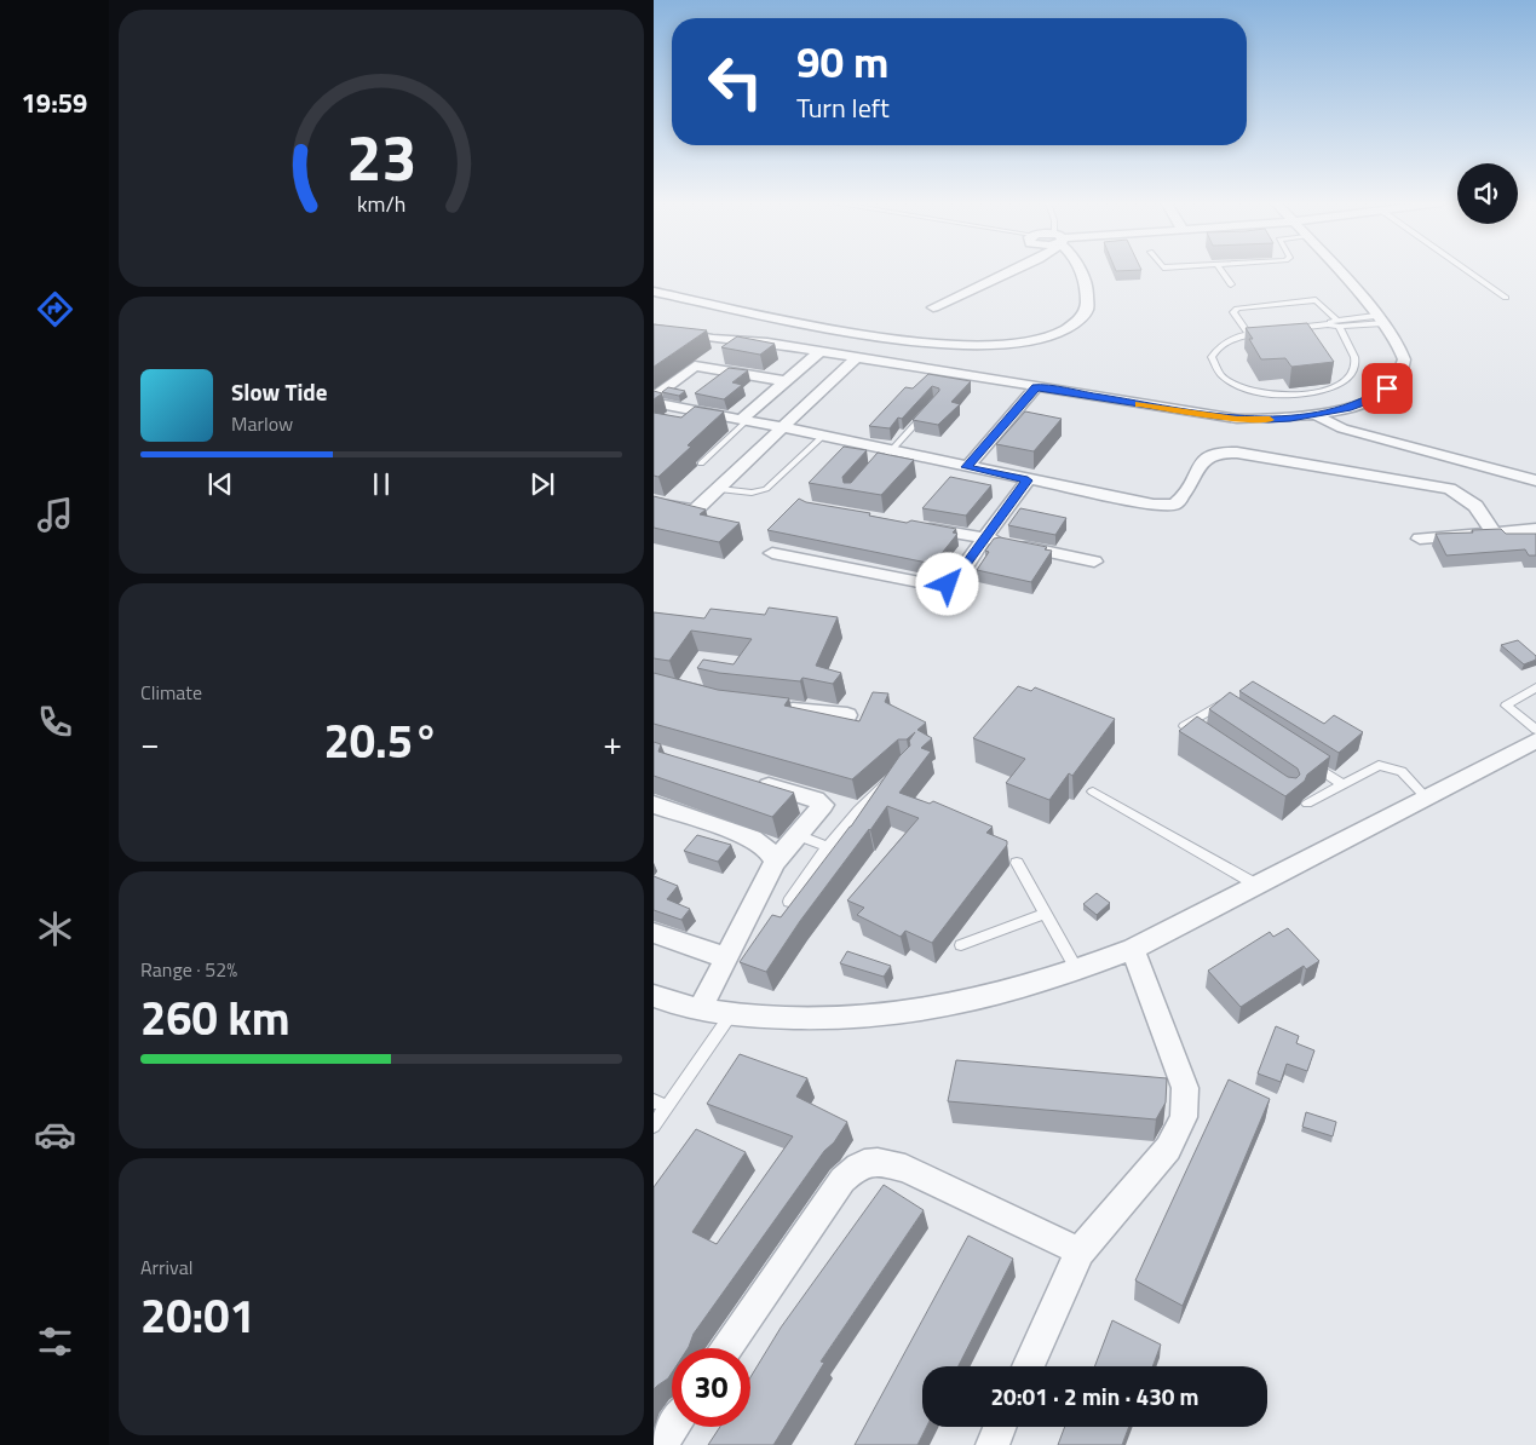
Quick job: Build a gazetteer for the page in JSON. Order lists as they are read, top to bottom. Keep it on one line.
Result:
{"page":{"tabs":"19:59","turn":["90 m","Turn left"],"song":["Slow Tide","Marlow"],"tile":["Climate",["Range · 52%","260 km"],["Arrival","20:01"]],"heat":["−","20.5°","+"],"limit":"30","trip":"20:01 · 2 min · 430 m","gauge":["23","km/h"]}}
